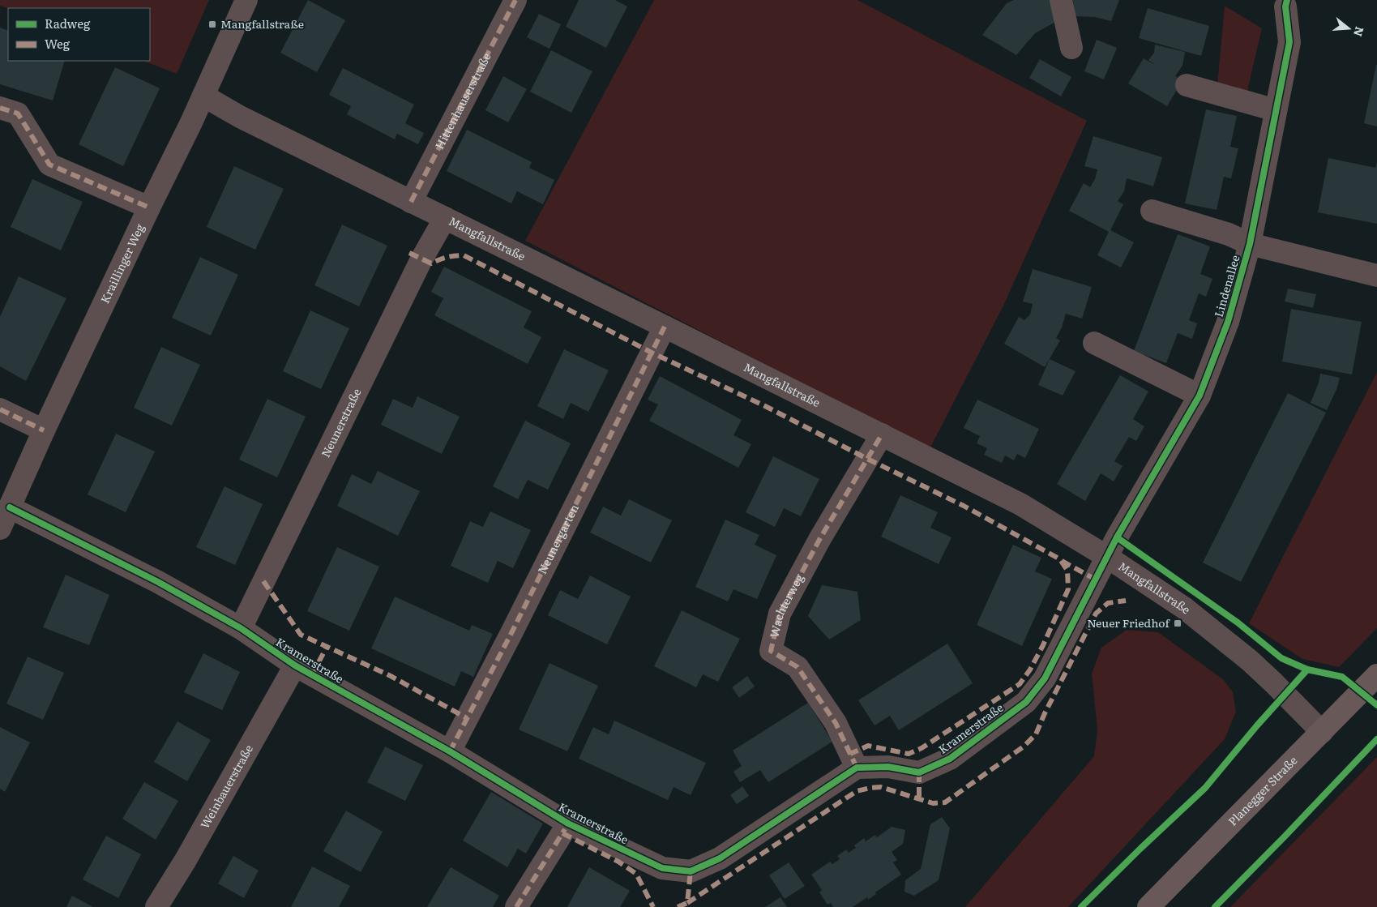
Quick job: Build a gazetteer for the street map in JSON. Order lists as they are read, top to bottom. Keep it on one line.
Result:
{"streets":{"main road":["Planegger Straße"],"street":["Hittenhauserstraße","Mangfallstraße","Kraillinger Weg","Lindenallee","Neunerstraße","Neunergarten","Wachterweg","Kramerstraße","Weinbauerstraße"]},"crossings":[["Hittenhauserstraße","Mangfallstraße"],["Mangfallstraße","Kraillinger Weg"],["Mangfallstraße","Lindenallee"],["Mangfallstraße","Neunerstraße"],["Mangfallstraße","Neunergarten"],["Mangfallstraße","Wachterweg"],["Mangfallstraße","Kramerstraße"],["Mangfallstraße","Planegger Straße"],["Kraillinger Weg","Kramerstraße"],["Lindenallee","Kramerstraße"],["Neunerstraße","Kramerstraße"],["Neunergarten","Kramerstraße"],["Wachterweg","Kramerstraße"],["Kramerstraße","Weinbauerstraße"]],"places":{"transit":["Mangfallstraße","Neuer Friedhof"]},"legend":["Radweg","Weg"],"north":"right"}
